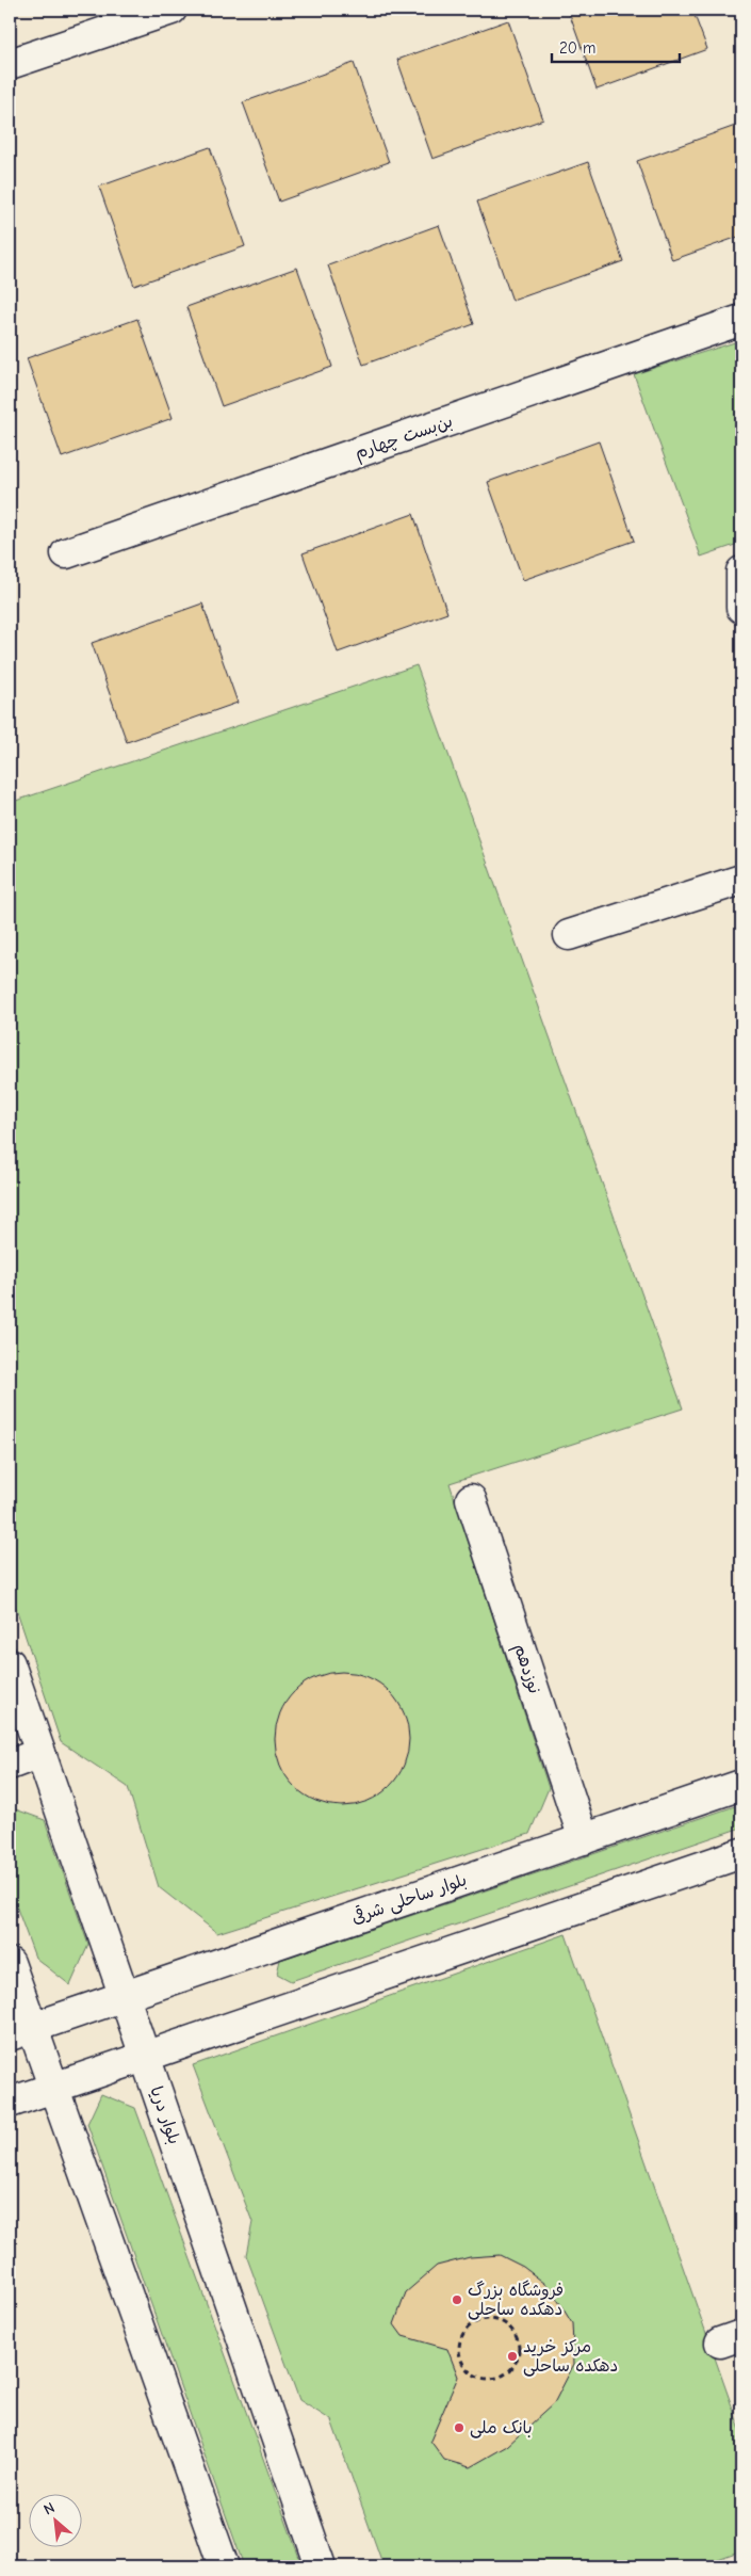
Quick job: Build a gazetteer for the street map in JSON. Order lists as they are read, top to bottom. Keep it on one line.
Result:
{"streets":{"street":["بن‌بست چهارم","نوزدهم","بلوار ساحلی شرقی","بلوار دریا"]},"crossings":[["نوزدهم","بلوار ساحلی شرقی"],["بلوار ساحلی شرقی","بلوار دریا"]],"places":["فروشگاه بزرگ دهکده ساحلی","مرکز خرید دهکده ساحلی","بانک ملی"],"scale_bar":"20 m","north":"top left"}
